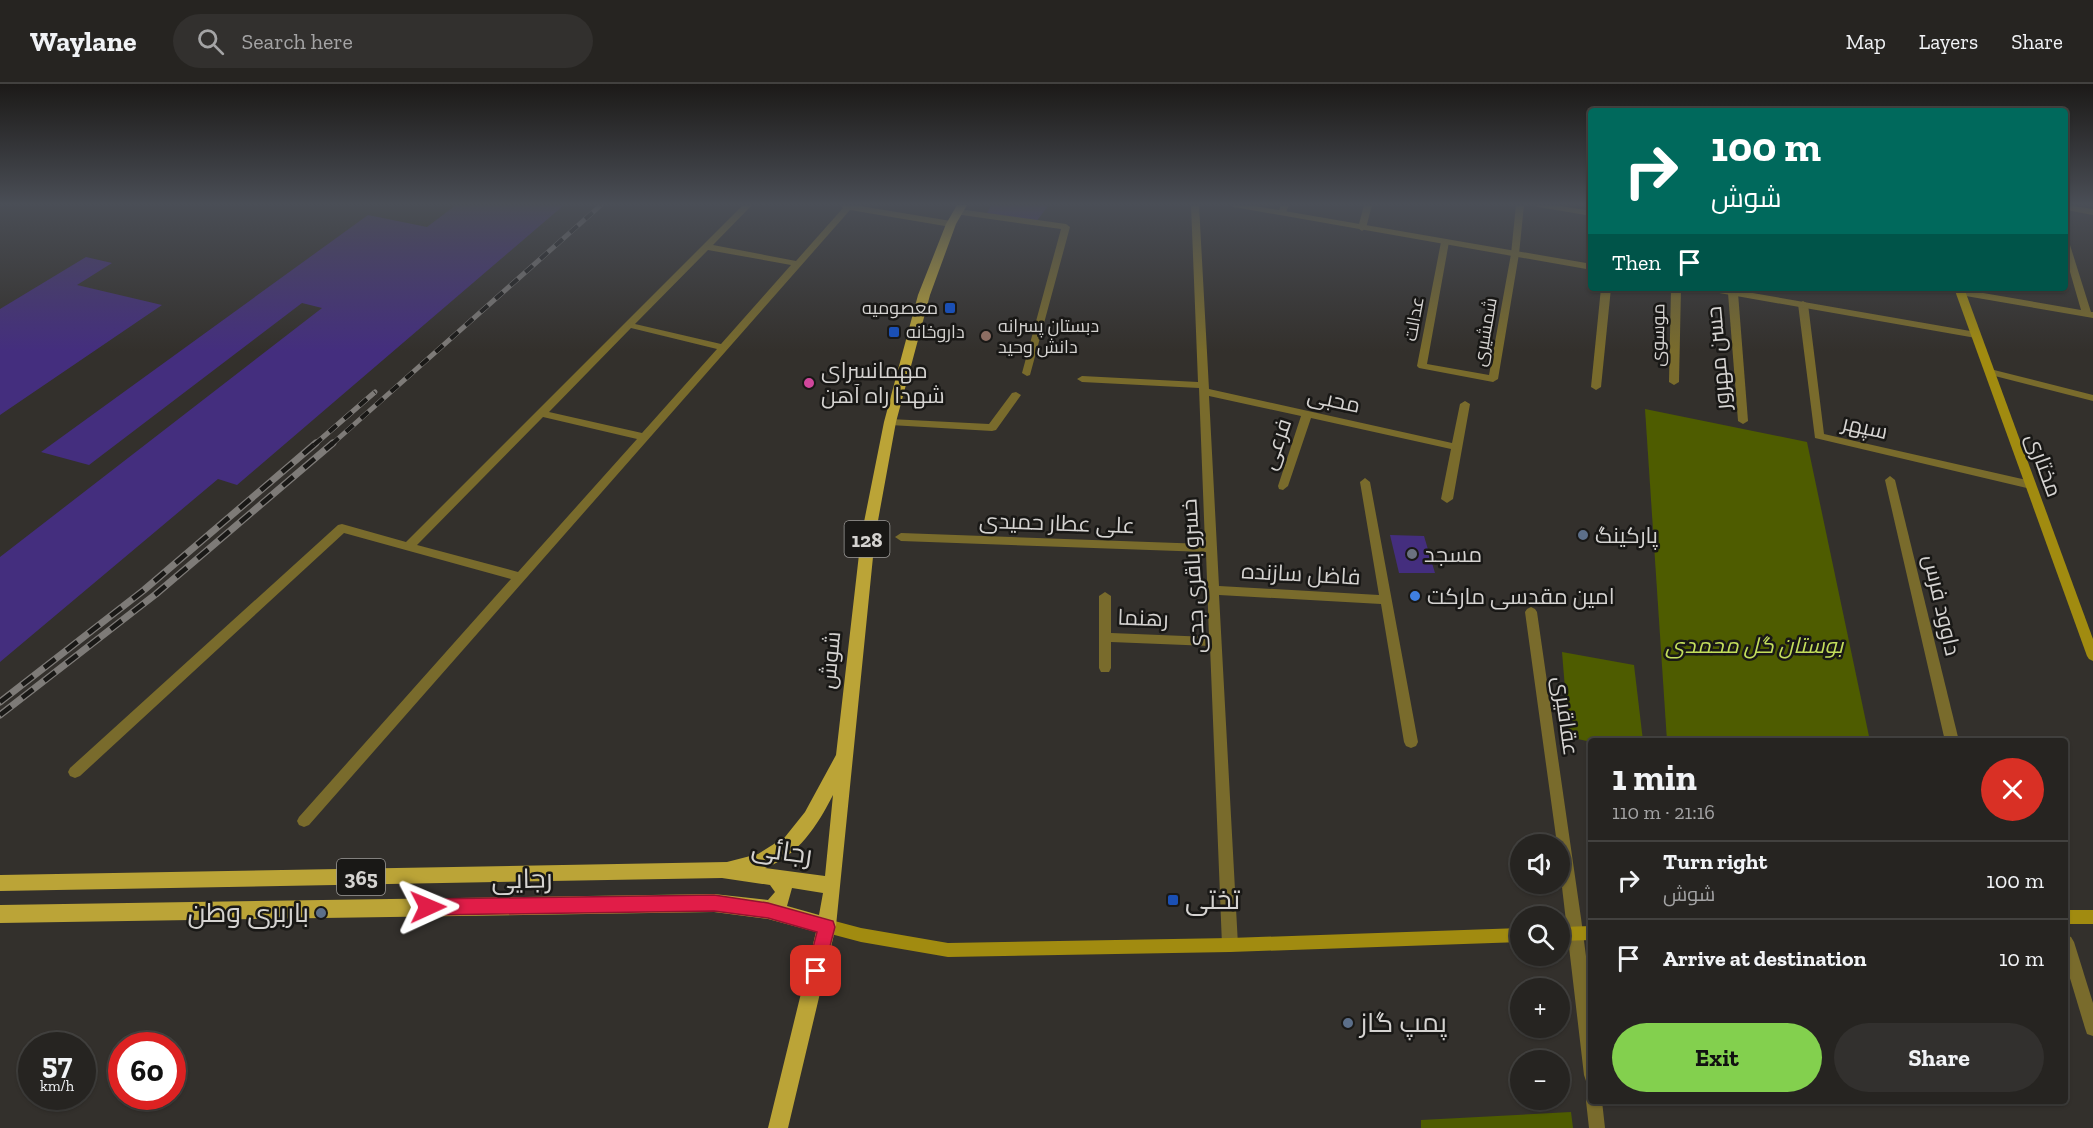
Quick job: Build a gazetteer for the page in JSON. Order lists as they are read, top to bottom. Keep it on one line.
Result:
{"streets":{"main road":["مختاری","128","شوش","رجائی","365","رجایی"],"street":["عدالت","شمشیری","موسوی","حسن مهرور","محبی","سپهر","فرعی","علی عطار حمیدی","فاضل سازنده","خسرو باقری جدی","داوود فرس","رهنما","عقاقیری"]},"crossings":[["عدالت","شمشیری"],["محبی","فرعی"],["محبی","خسرو باقری جدی"],["سپهر","مختاری"],["علی عطار حمیدی","خسرو باقری جدی"],["فاضل سازنده","خسرو باقری جدی"],["خسرو باقری جدی","رهنما"],["شوش","رجائی"],["شوش","365"],["شوش","رجایی"],["رجائی","365"],["رجائی","رجایی"],["365","رجایی"]],"parks":["بوستان گل محمدی"],"places":{"transit":["معصومیه","داروخانه","تختی"],"other":["دبستان پسرانه دانش وحید","مهمانسرای شهدا راه آهن","پارکینگ","مسجد","امین مقدسی مارکت","باربری وطن","پمپ گاز"]},"page":{"header":"Waylane","search":"Search here","nav":["Map","Layers","Share"],"turn":["100 m","شوش"],"then":"Then","heading":["1 min","110 m · 21:16"],"map_buttons":["+","−"],"list":[{"name":"Turn right","note":"شوش","value":"100 m"},{"name":"Arrive at destination","value":"10 m"}],"buttons":["Exit","Share"],"speed":"57 km/h","limit":"60"}}
